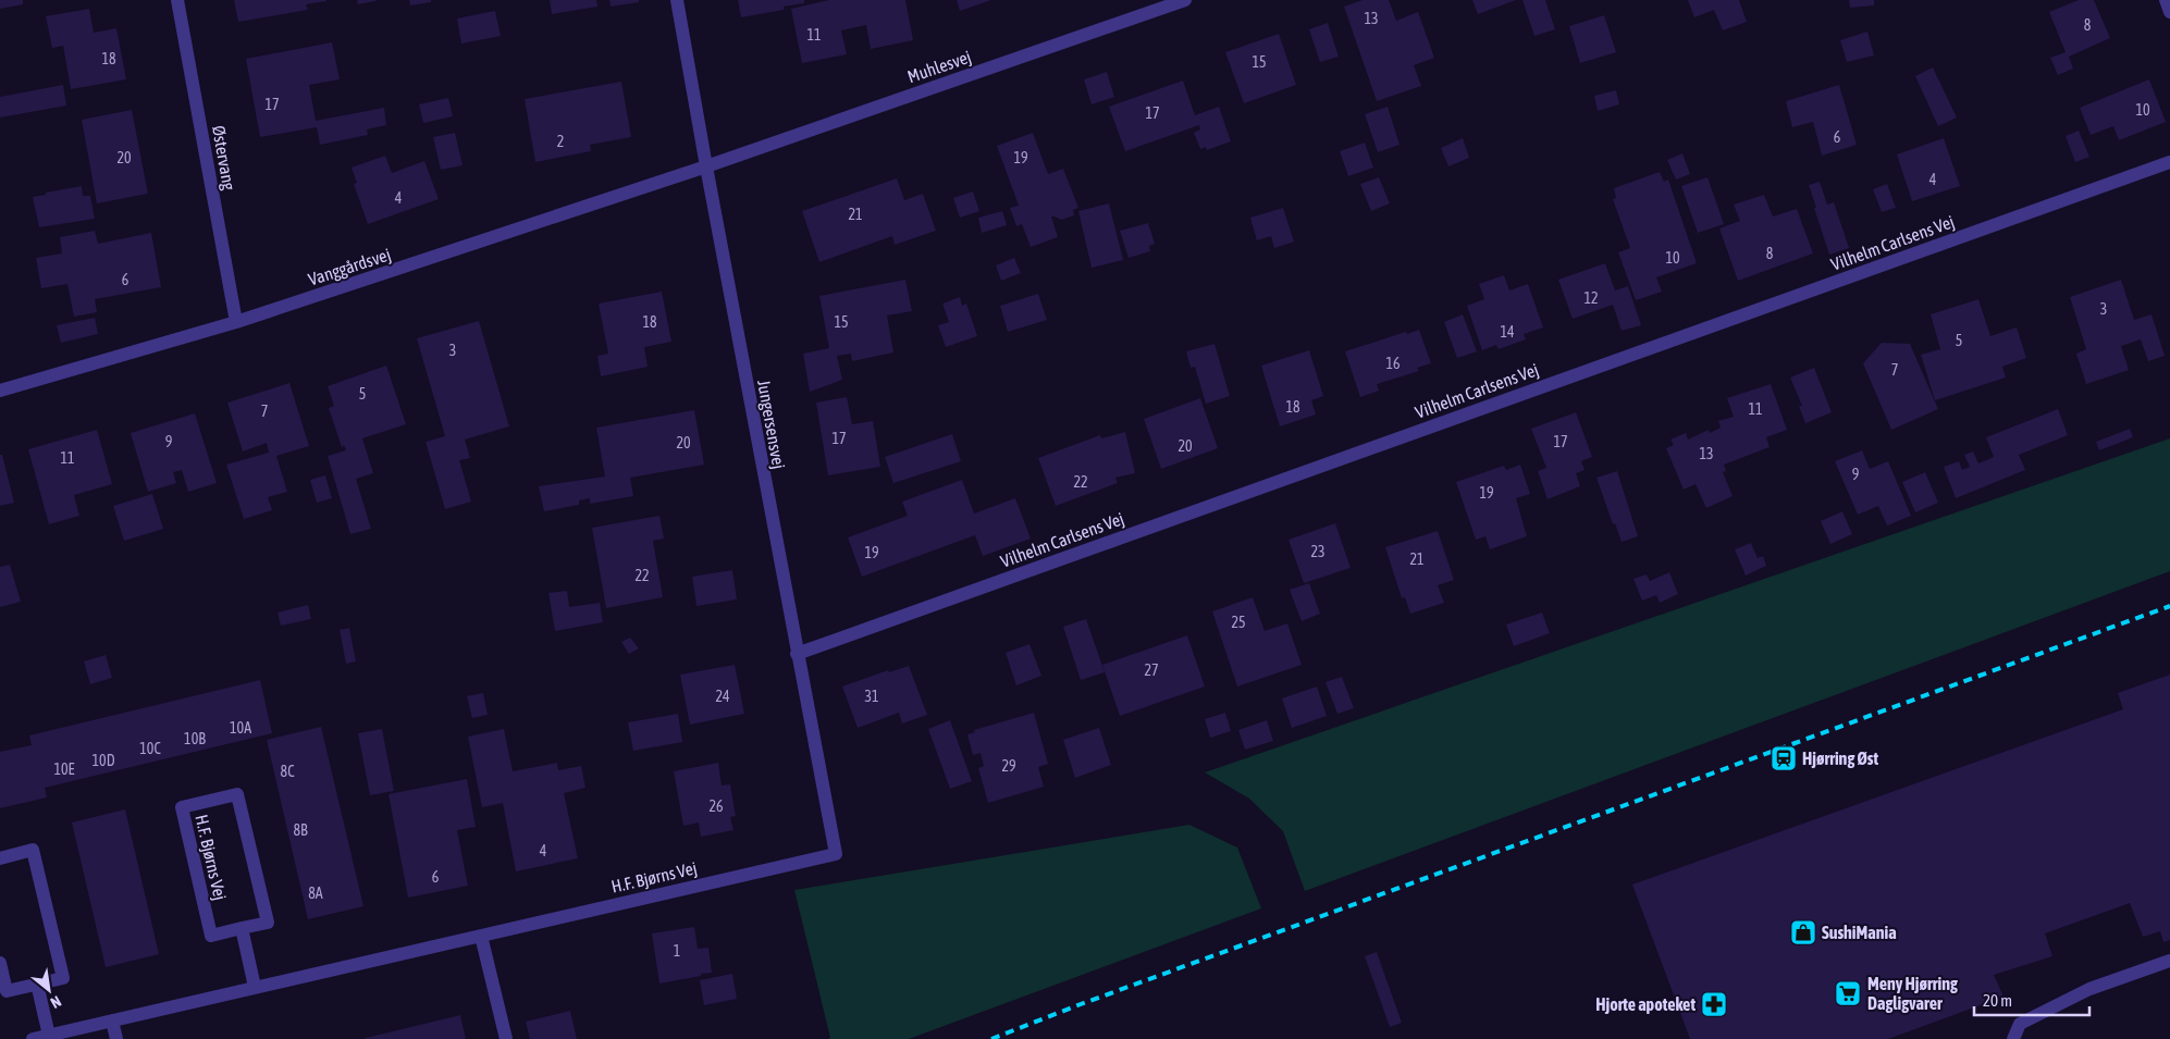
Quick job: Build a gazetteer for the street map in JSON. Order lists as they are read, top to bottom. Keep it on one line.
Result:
{"streets":{"street":["Muhlesvej","Østervang","Vilhelm Carlsens Vej","Vanggårdsvej","Jungersensvej","H.F. Bjørns Vej"]},"crossings":[["Muhlesvej","Vanggårdsvej"],["Muhlesvej","Jungersensvej"],["Østervang","Vanggårdsvej"],["Vilhelm Carlsens Vej","Jungersensvej"],["Vanggårdsvej","Jungersensvej"],["Jungersensvej","H.F. Bjørns Vej"]],"places":{"station":["Hjørring Øst"],"shop":["SushiMania"],"supermarket":["Meny Hjørring Dagligvarer"],"pharmacy":["Hjorte apoteket"]},"house_numbers":["13","8","11","18","15","17","10","17","6","2","20","19","4","4","21","8","10","6","12","3","18","15","14","5","3","16","7","5","18","11","7","17","9","17","20","20","13","11","9","22","19","23","19","21","22","25","27","24","31","10A","10B","10C","10D","29","10E","8C","26","8B","4","6","8A","1"],"scale_bar":"20 m","north":"bottom right"}
